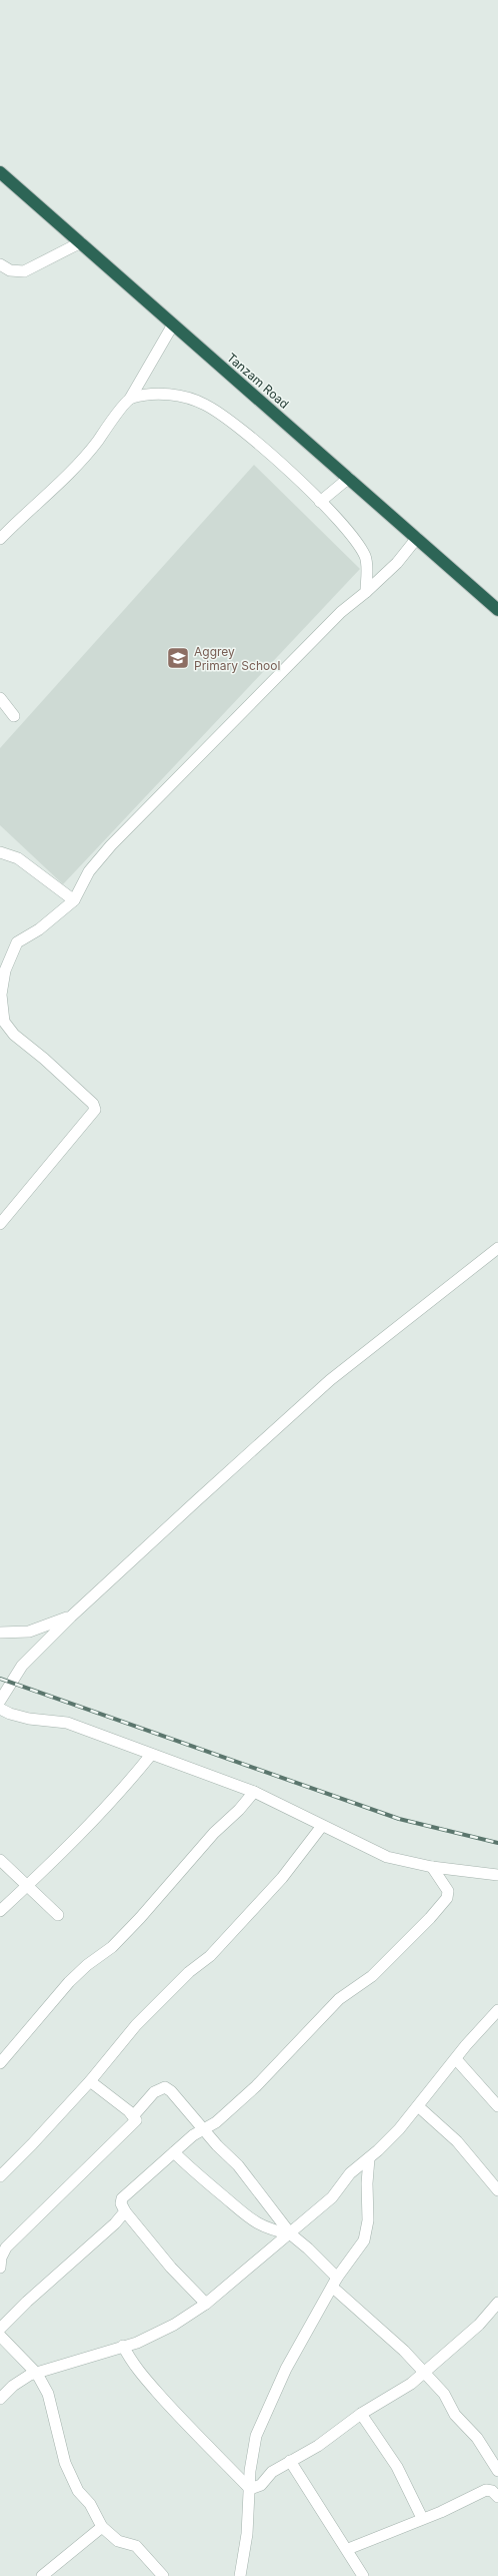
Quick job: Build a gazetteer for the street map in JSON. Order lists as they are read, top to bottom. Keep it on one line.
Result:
{"streets":{"highway":["Tanzam Road"]},"places":{"school or university":["Aggrey Primary School"]}}
